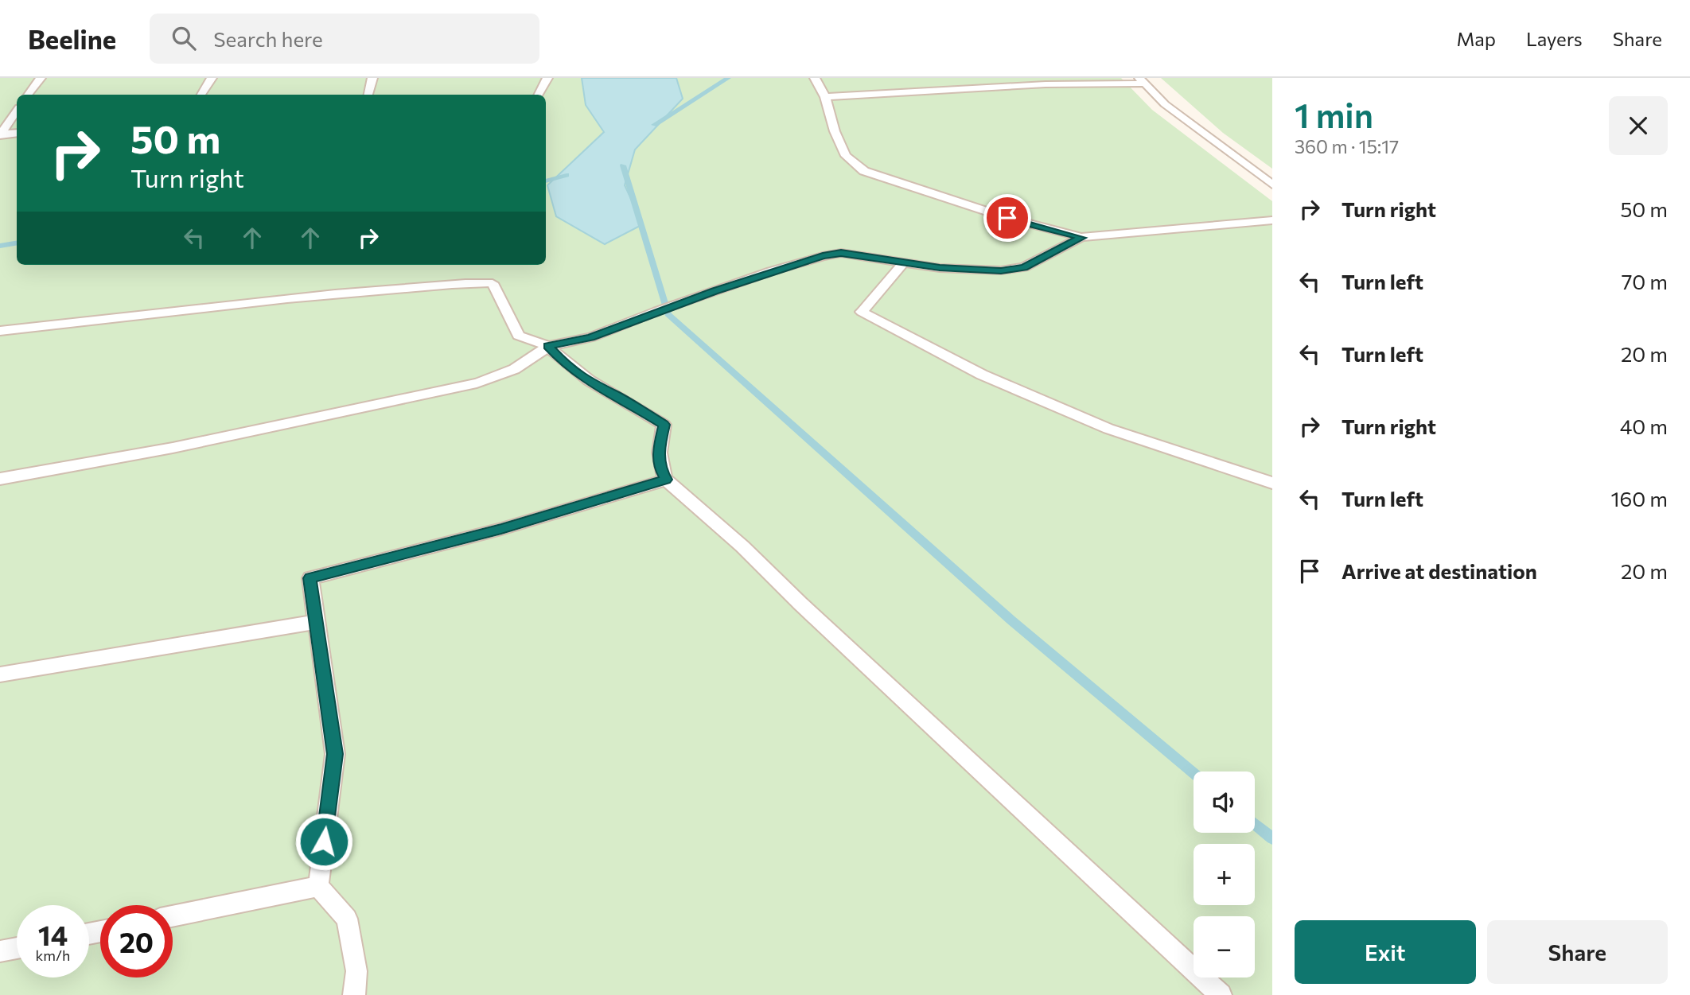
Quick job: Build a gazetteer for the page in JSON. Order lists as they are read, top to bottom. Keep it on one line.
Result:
{"page":{"header":"Beeline","search":"Search here","nav":["Map","Layers","Share"],"heading":["1 min","360 m · 15:17"],"turn":["50 m","Turn right"],"list":[{"name":"Turn right","value":"50 m"},{"name":"Turn left","value":"70 m"},{"name":"Turn left","value":"20 m"},{"name":"Turn right","value":"40 m"},{"name":"Turn left","value":"160 m"},{"name":"Arrive at destination","value":"20 m"}],"map_buttons":["+","−"],"speed":"14 km/h","limit":"20","buttons":["Exit","Share"]}}
